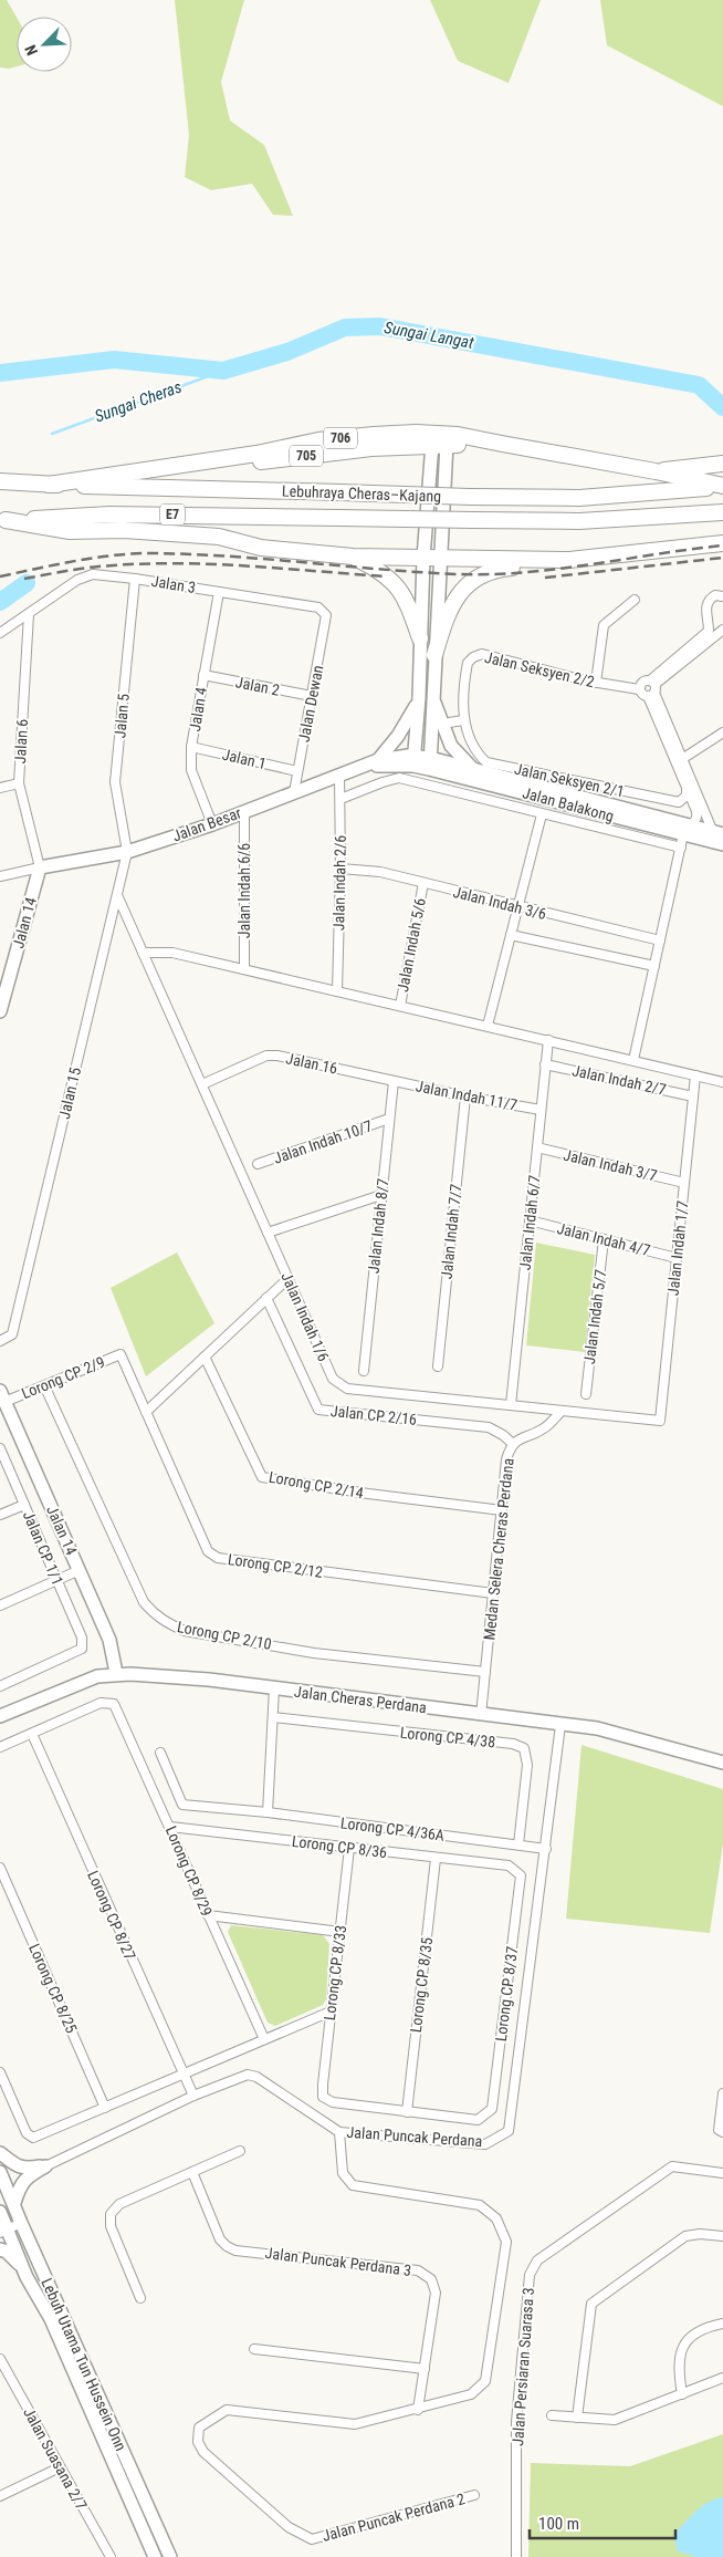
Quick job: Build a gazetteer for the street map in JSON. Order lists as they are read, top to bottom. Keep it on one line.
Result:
{"streets":{"highway":["706","705","Lebuhraya Cheras–Kajang","E7"],"street":["Jalan 3","Jalan Seksyen 2/2","Jalan 2","Jalan Dewan","Jalan 4","Jalan 5","Jalan 6","Jalan 1","Jalan Seksyen 2/1","Jalan Balakong","Jalan Besar","Jalan Indah 2/6","Jalan Indah 6/6","Jalan Indah 3/6","Jalan 14","Jalan Indah 5/6","Jalan 16","Jalan Indah 2/7","Jalan 15","Jalan Indah 11/7","Jalan Indah 10/7","Jalan Indah 3/7","Jalan Indah 6/7","Jalan Indah 8/7","Jalan Indah 7/7","Jalan Indah 4/7","Jalan Indah 1/7","Jalan Indah 1/6","Jalan Indah 5/7","Lorong CP 2/9","Jalan CP 2/16","Lorong CP 2/14","Jalan CP 1/1","Medan Selera Cheras Perdana","Lorong CP 2/12","Lorong CP 2/10","Jalan Cheras Perdana","Lorong CP 4/38","Lorong CP 4/36A","Lorong CP 8/36","Lorong CP 8/29","Lorong CP 8/27","Lorong CP 8/33","Lorong CP 8/35","Lorong CP 8/25","Lorong CP 8/37","Jalan Puncak Perdana","Jalan Puncak Perdana 3","Lebuh Utama Tun Hussein Onn","Jalan Persiaran Suarasa 3","Jalan Suasana 2/7","Jalan Puncak Perdana 2"]},"crossings":[["706","705"],["Jalan 3","Jalan Dewan"],["Jalan 3","Jalan 4"],["Jalan 3","Jalan 5"],["Jalan 3","Jalan 6"],["Jalan Seksyen 2/2","Jalan Seksyen 2/1"],["Jalan 2","Jalan Dewan"],["Jalan 2","Jalan 4"],["Jalan Dewan","Jalan 1"],["Jalan Dewan","Jalan Besar"],["Jalan 4","Jalan 1"],["Jalan 4","Jalan Besar"],["Jalan 5","Jalan Besar"],["Jalan 5","Jalan 15"],["Jalan 6","Jalan Besar"],["Jalan 6","Jalan 14"],["Jalan Besar","Jalan Indah 2/6"],["Jalan Besar","Jalan Indah 6/6"],["Jalan Besar","Jalan 14"],["Jalan Besar","Jalan 15"],["Jalan Indah 2/6","Jalan Indah 3/6"],["Jalan Indah 3/6","Jalan Indah 5/6"],["Jalan 14","Lorong CP 2/9"],["Jalan 14","Jalan Cheras Perdana"],["Jalan 16","Jalan Indah 11/7"],["Jalan 16","Jalan Indah 8/7"],["Jalan 16","Jalan Indah 1/6"],["Jalan Indah 2/7","Jalan Indah 6/7"],["Jalan Indah 2/7","Jalan Indah 1/7"],["Jalan 15","Jalan Indah 1/6"],["Jalan Indah 11/7","Jalan Indah 6/7"],["Jalan Indah 11/7","Jalan Indah 8/7"],["Jalan Indah 11/7","Jalan Indah 7/7"],["Jalan Indah 10/7","Jalan Indah 8/7"],["Jalan Indah 3/7","Jalan Indah 6/7"],["Jalan Indah 3/7","Jalan Indah 1/7"],["Jalan Indah 6/7","Jalan Indah 4/7"],["Jalan Indah 6/7","Jalan Indah 1/6"],["Jalan Indah 4/7","Jalan Indah 1/7"],["Jalan Indah 4/7","Jalan Indah 5/7"],["Jalan Indah 1/7","Jalan Indah 1/6"],["Jalan Indah 1/6","Medan Selera Cheras Perdana"],["Lorong CP 2/9","Lorong CP 2/12"],["Lorong CP 2/9","Lorong CP 2/10"],["Jalan CP 2/16","Medan Selera Cheras Perdana"],["Lorong CP 2/14","Medan Selera Cheras Perdana"],["Medan Selera Cheras Perdana","Lorong CP 2/12"],["Medan Selera Cheras Perdana","Lorong CP 2/10"],["Medan Selera Cheras Perdana","Jalan Cheras Perdana"],["Jalan Cheras Perdana","Jalan Puncak Perdana"],["Lorong CP 4/38","Lorong CP 4/36A"],["Lorong CP 4/36A","Jalan Puncak Perdana"],["Lorong CP 8/36","Lorong CP 8/29"],["Lorong CP 8/36","Lorong CP 8/33"],["Lorong CP 8/36","Lorong CP 8/35"],["Lorong CP 8/36","Lorong CP 8/37"],["Lorong CP 8/29","Lorong CP 8/27"],["Lorong CP 8/27","Jalan Puncak Perdana"],["Lorong CP 8/33","Lorong CP 8/35"],["Lorong CP 8/33","Lorong CP 8/37"],["Lorong CP 8/35","Lorong CP 8/37"],["Jalan Puncak Perdana 3","Jalan Puncak Perdana 2"]],"water":["Sungai Langat","Sungai Cheras"],"scale_bar":"100 m","north":"bottom left"}
